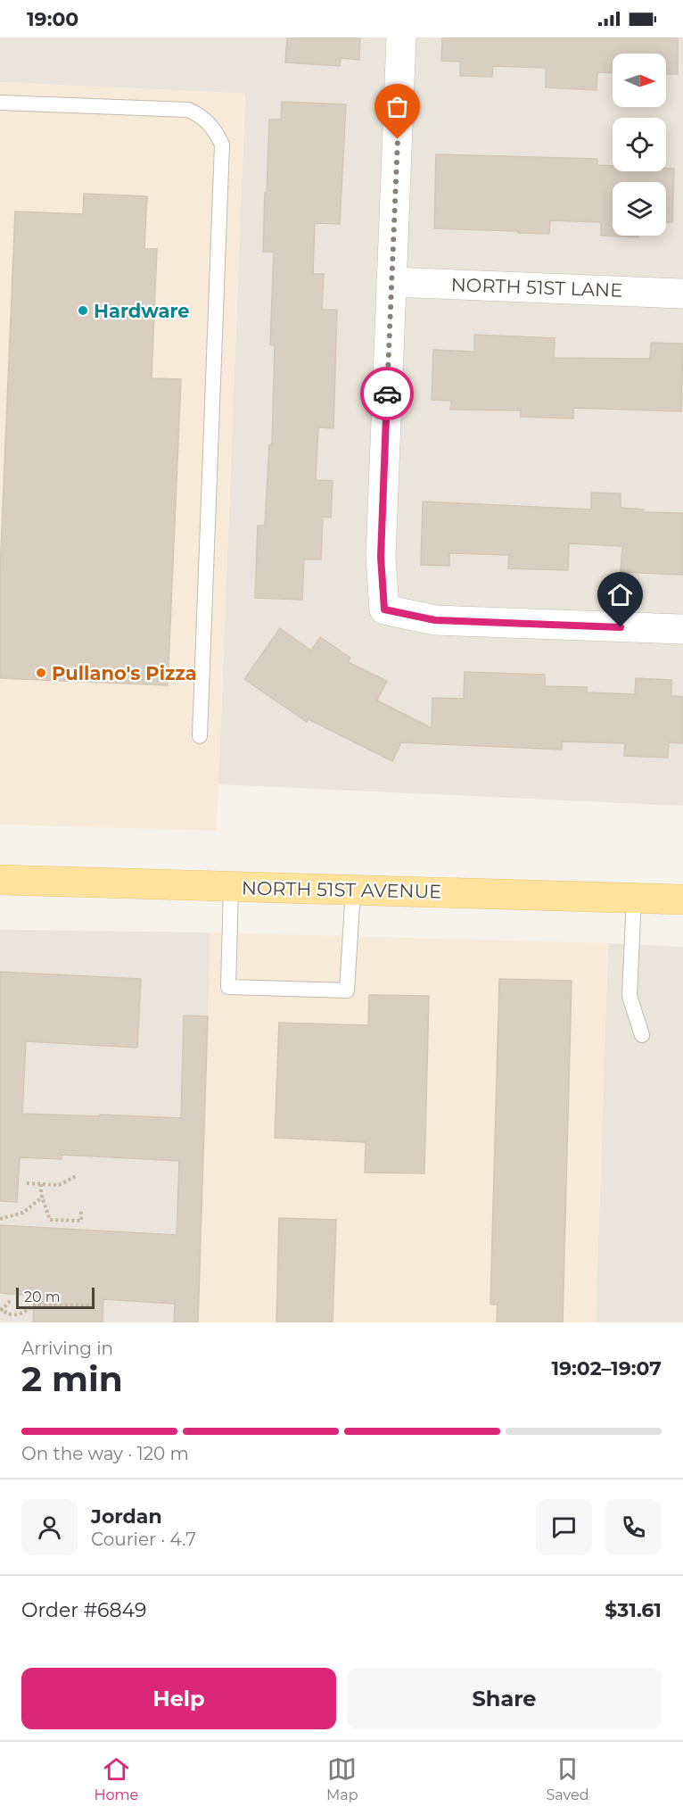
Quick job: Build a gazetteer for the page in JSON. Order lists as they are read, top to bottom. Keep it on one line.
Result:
{"streets":{"main road":["NORTH 51ST AVENUE"],"street":["NORTH 51ST LANE"]},"places":["Hardware","Pullano's Pizza"],"scale_bar":"20 m","north":"right","page":{"status":"19:00","scale":"20 m","heading":["2 min","Arriving in","19:02–19:07"],"panel":["Jordan","Courier · 4.7","Order #6849","$31.61"],"bar":"On the way · 120 m","buttons":["Help","Share"],"tabs":["Home","Map","Saved"]}}
